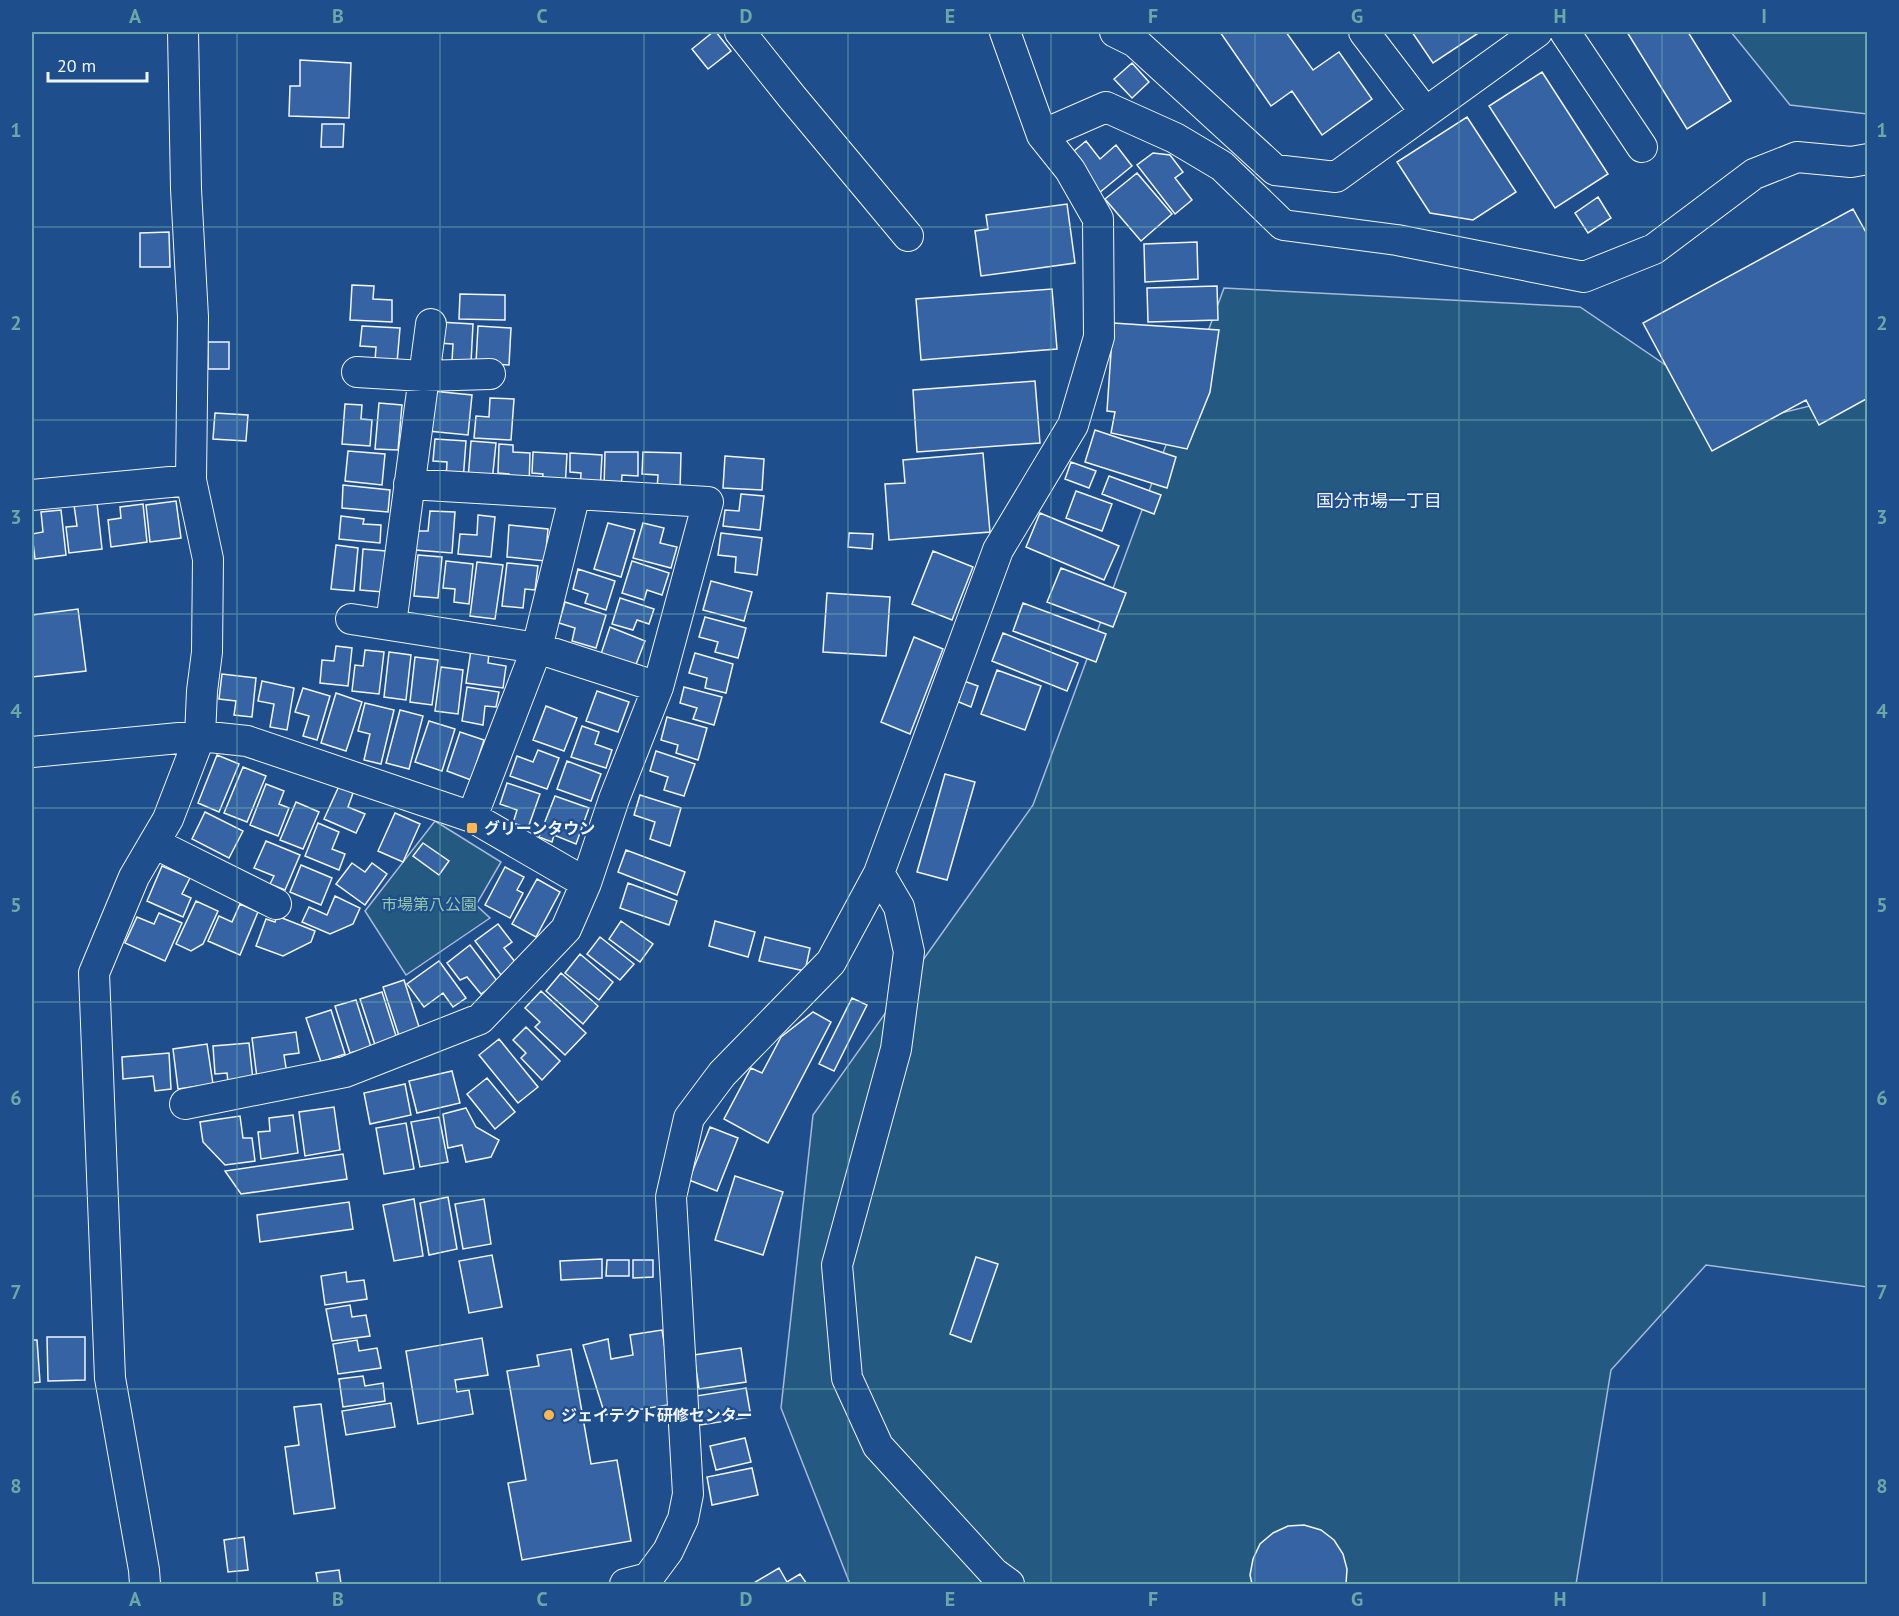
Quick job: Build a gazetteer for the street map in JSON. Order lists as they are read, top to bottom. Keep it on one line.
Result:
{"districts":["国分市場一丁目"],"parks":["市場第八公園"],"places":{"transit":["グリーンタウン"],"other":["ジェイテクト研修センター"]},"scale_bar":"20 m","grid":{"columns":["A","B","C","D","E","F","G","H","I"],"rows":["1","2","3","4","5","6","7","8"]}}
